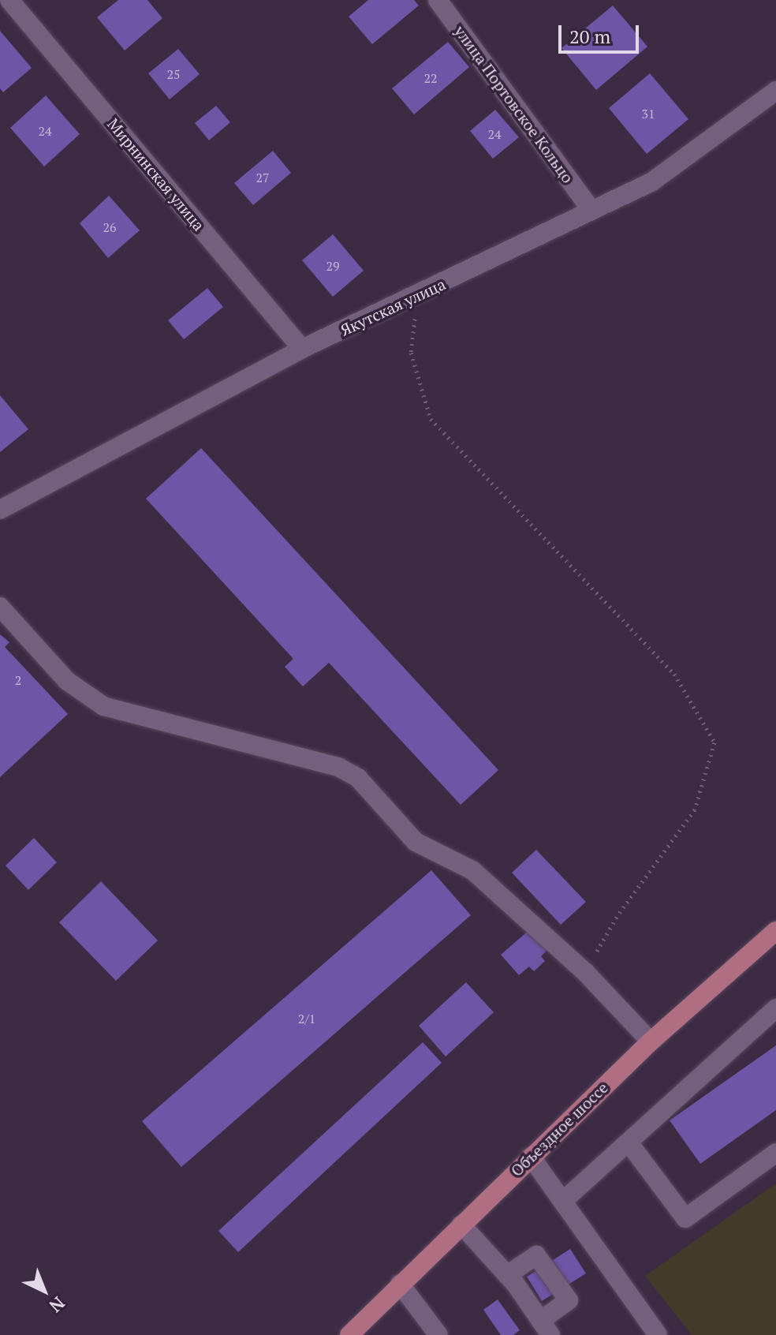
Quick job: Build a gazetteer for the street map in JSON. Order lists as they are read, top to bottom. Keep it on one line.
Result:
{"streets":{"main road":["Объездное шоссе"],"street":["улица Портовское Кольцо","Мирнинская улица","Якутская улица"]},"crossings":[["улица Портовское Кольцо","Якутская улица"],["Мирнинская улица","Якутская улица"]],"house_numbers":["25","22","31","24","24","27","26","29","2","2/1"],"scale_bar":"20 m","north":"bottom right"}
